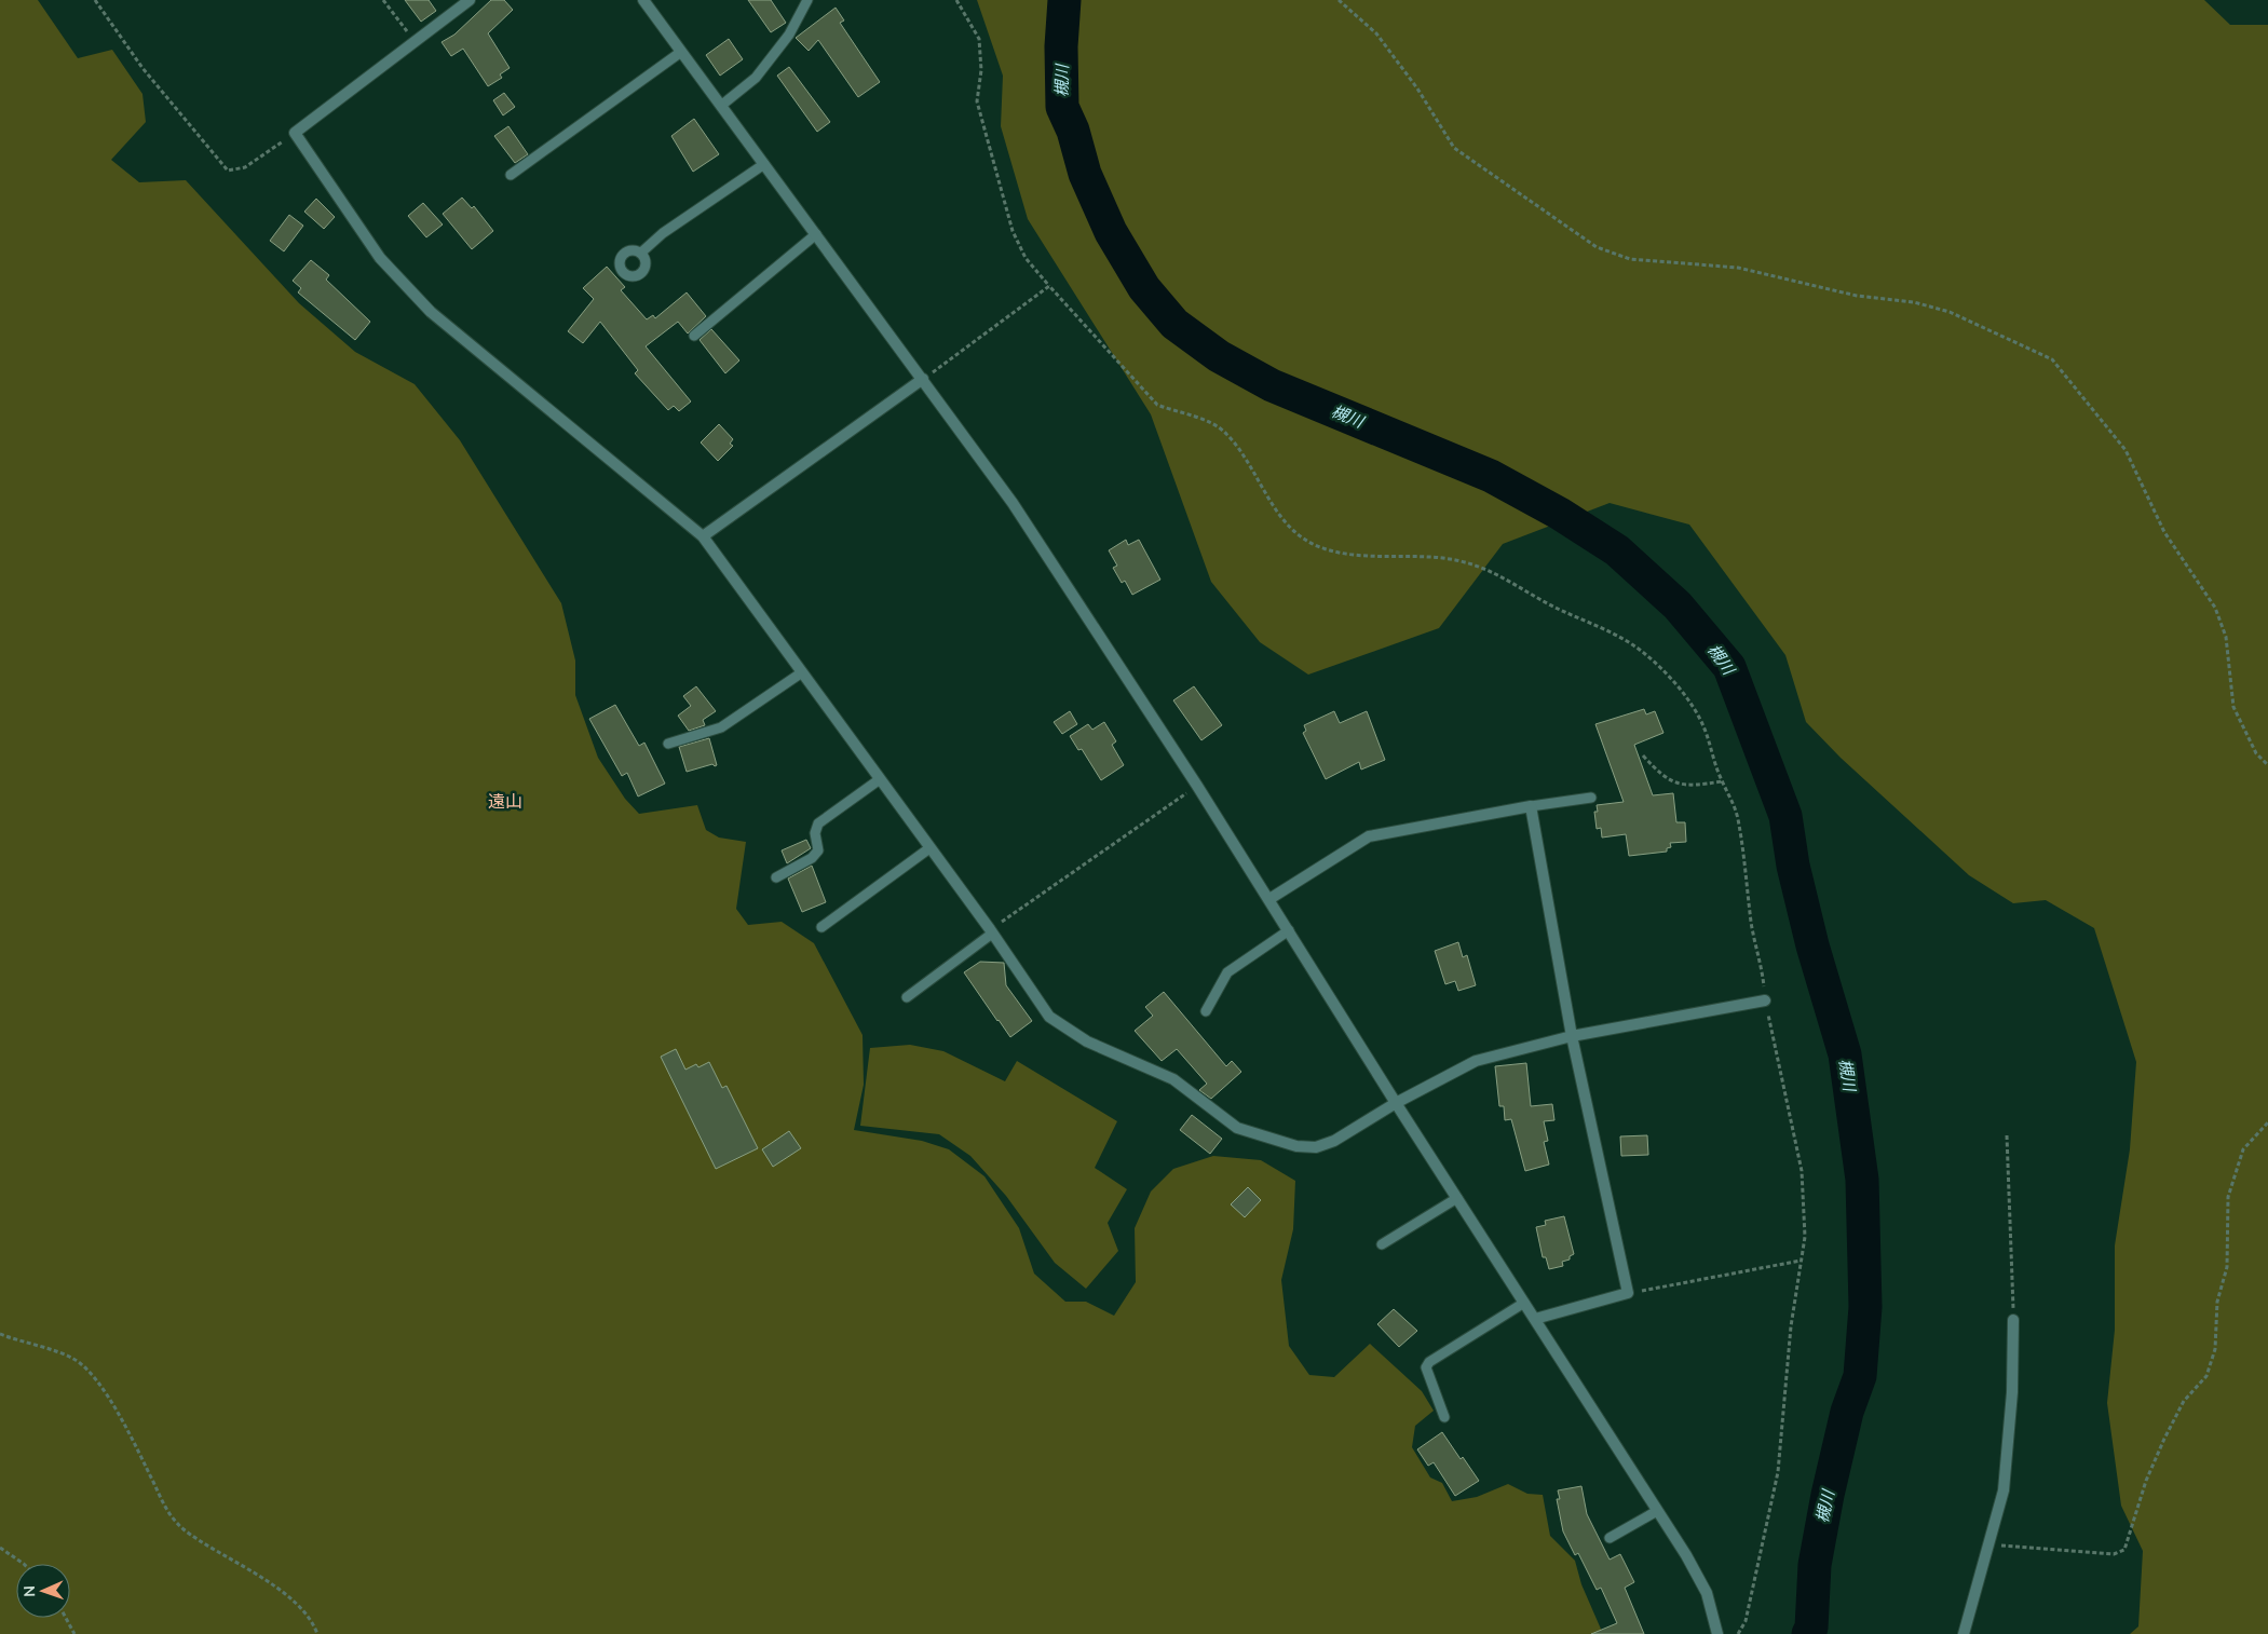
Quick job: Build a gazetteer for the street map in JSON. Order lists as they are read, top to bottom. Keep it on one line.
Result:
{"districts":["遠山"],"water":["槻川"],"north":"left"}
